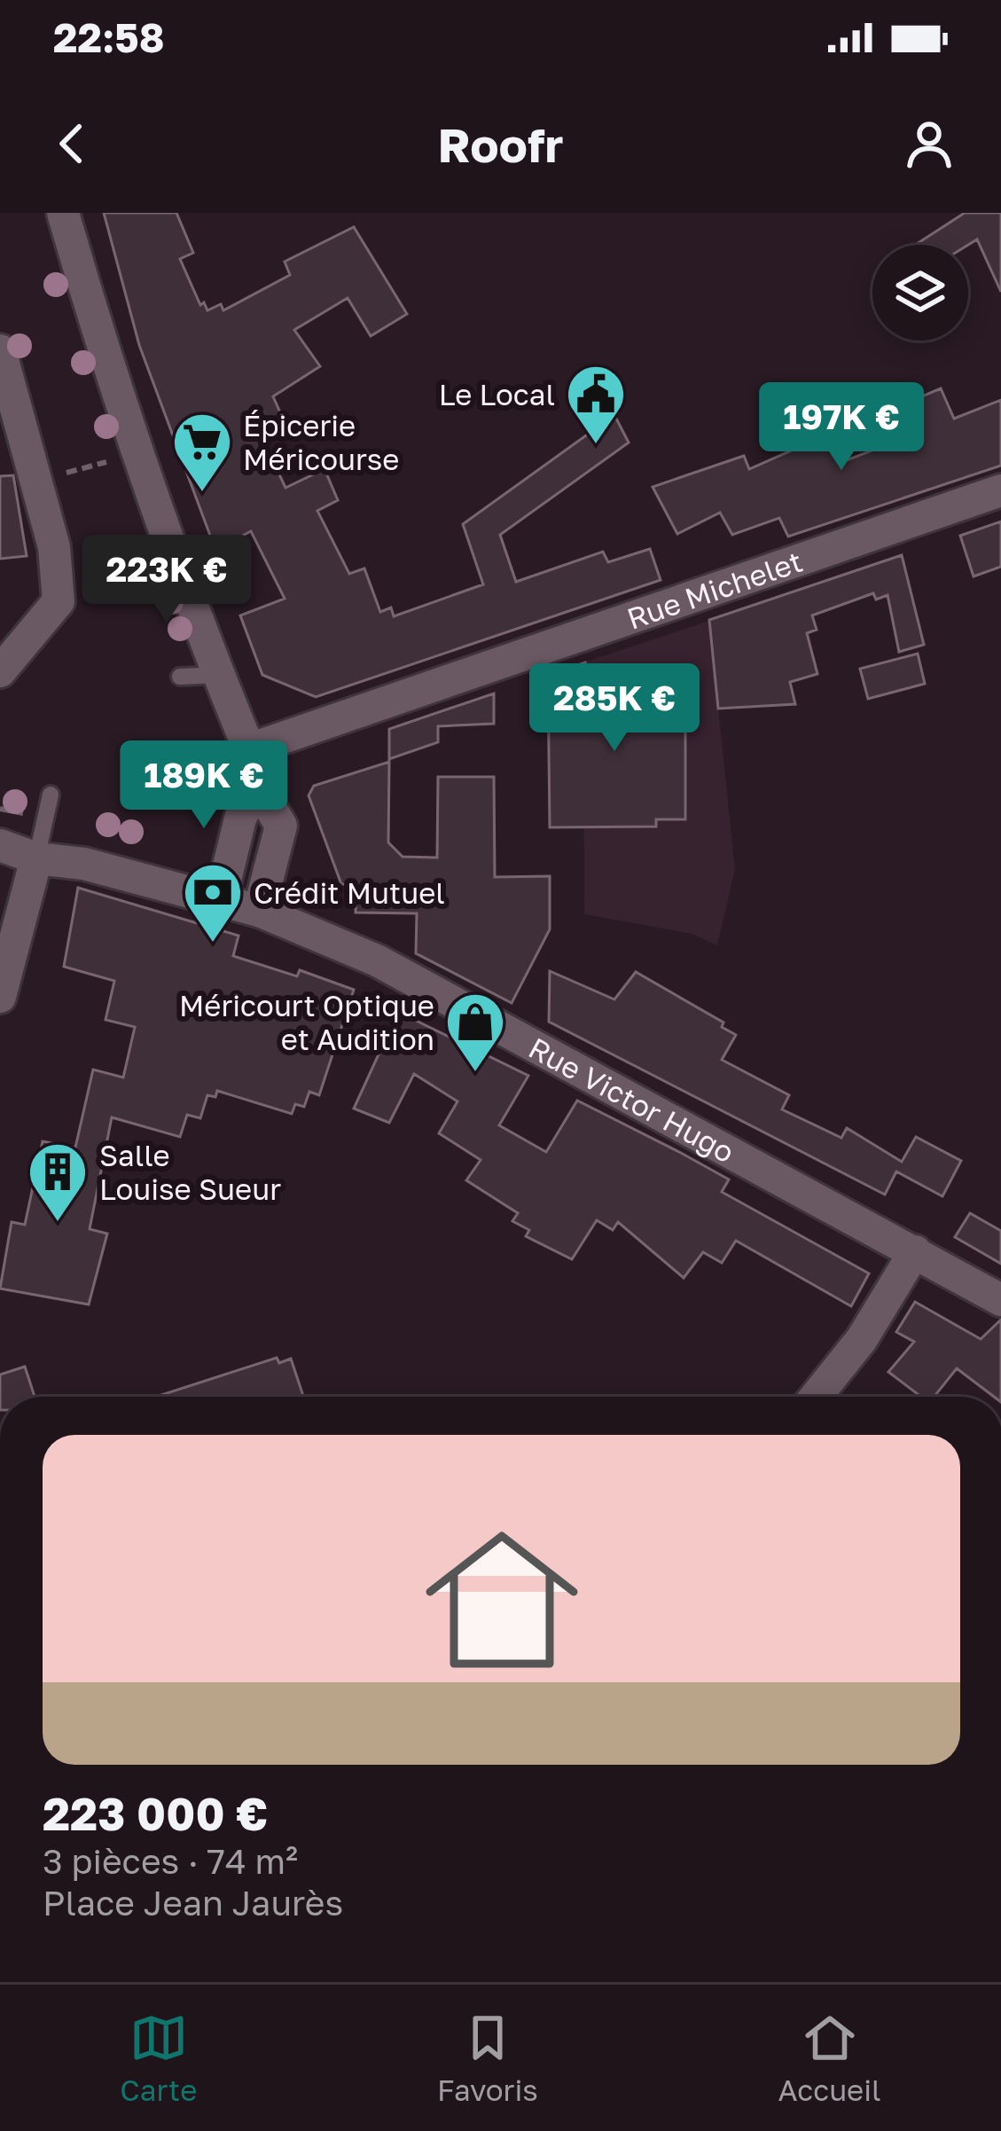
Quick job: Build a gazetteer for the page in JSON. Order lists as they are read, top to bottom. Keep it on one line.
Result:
{"streets":{"street":["Rue Michelet","Rue Victor Hugo"]},"places":{"public building":["Le Local"],"supermarket":["Épicerie Méricourse"],"bank":["Crédit Mutuel"],"shop":["Méricourt Optique et Audition"],"building":["Salle Louise Sueur"]},"page":{"status":"22:58","header":"Roofr","price":["197K €","223K €","285K €","189K €"],"list":[{"name":"223 000 €","note":"3 pièces · 74 m² · Place Jean Jaurès"}],"tabs":["Carte","Favoris","Accueil"]}}
